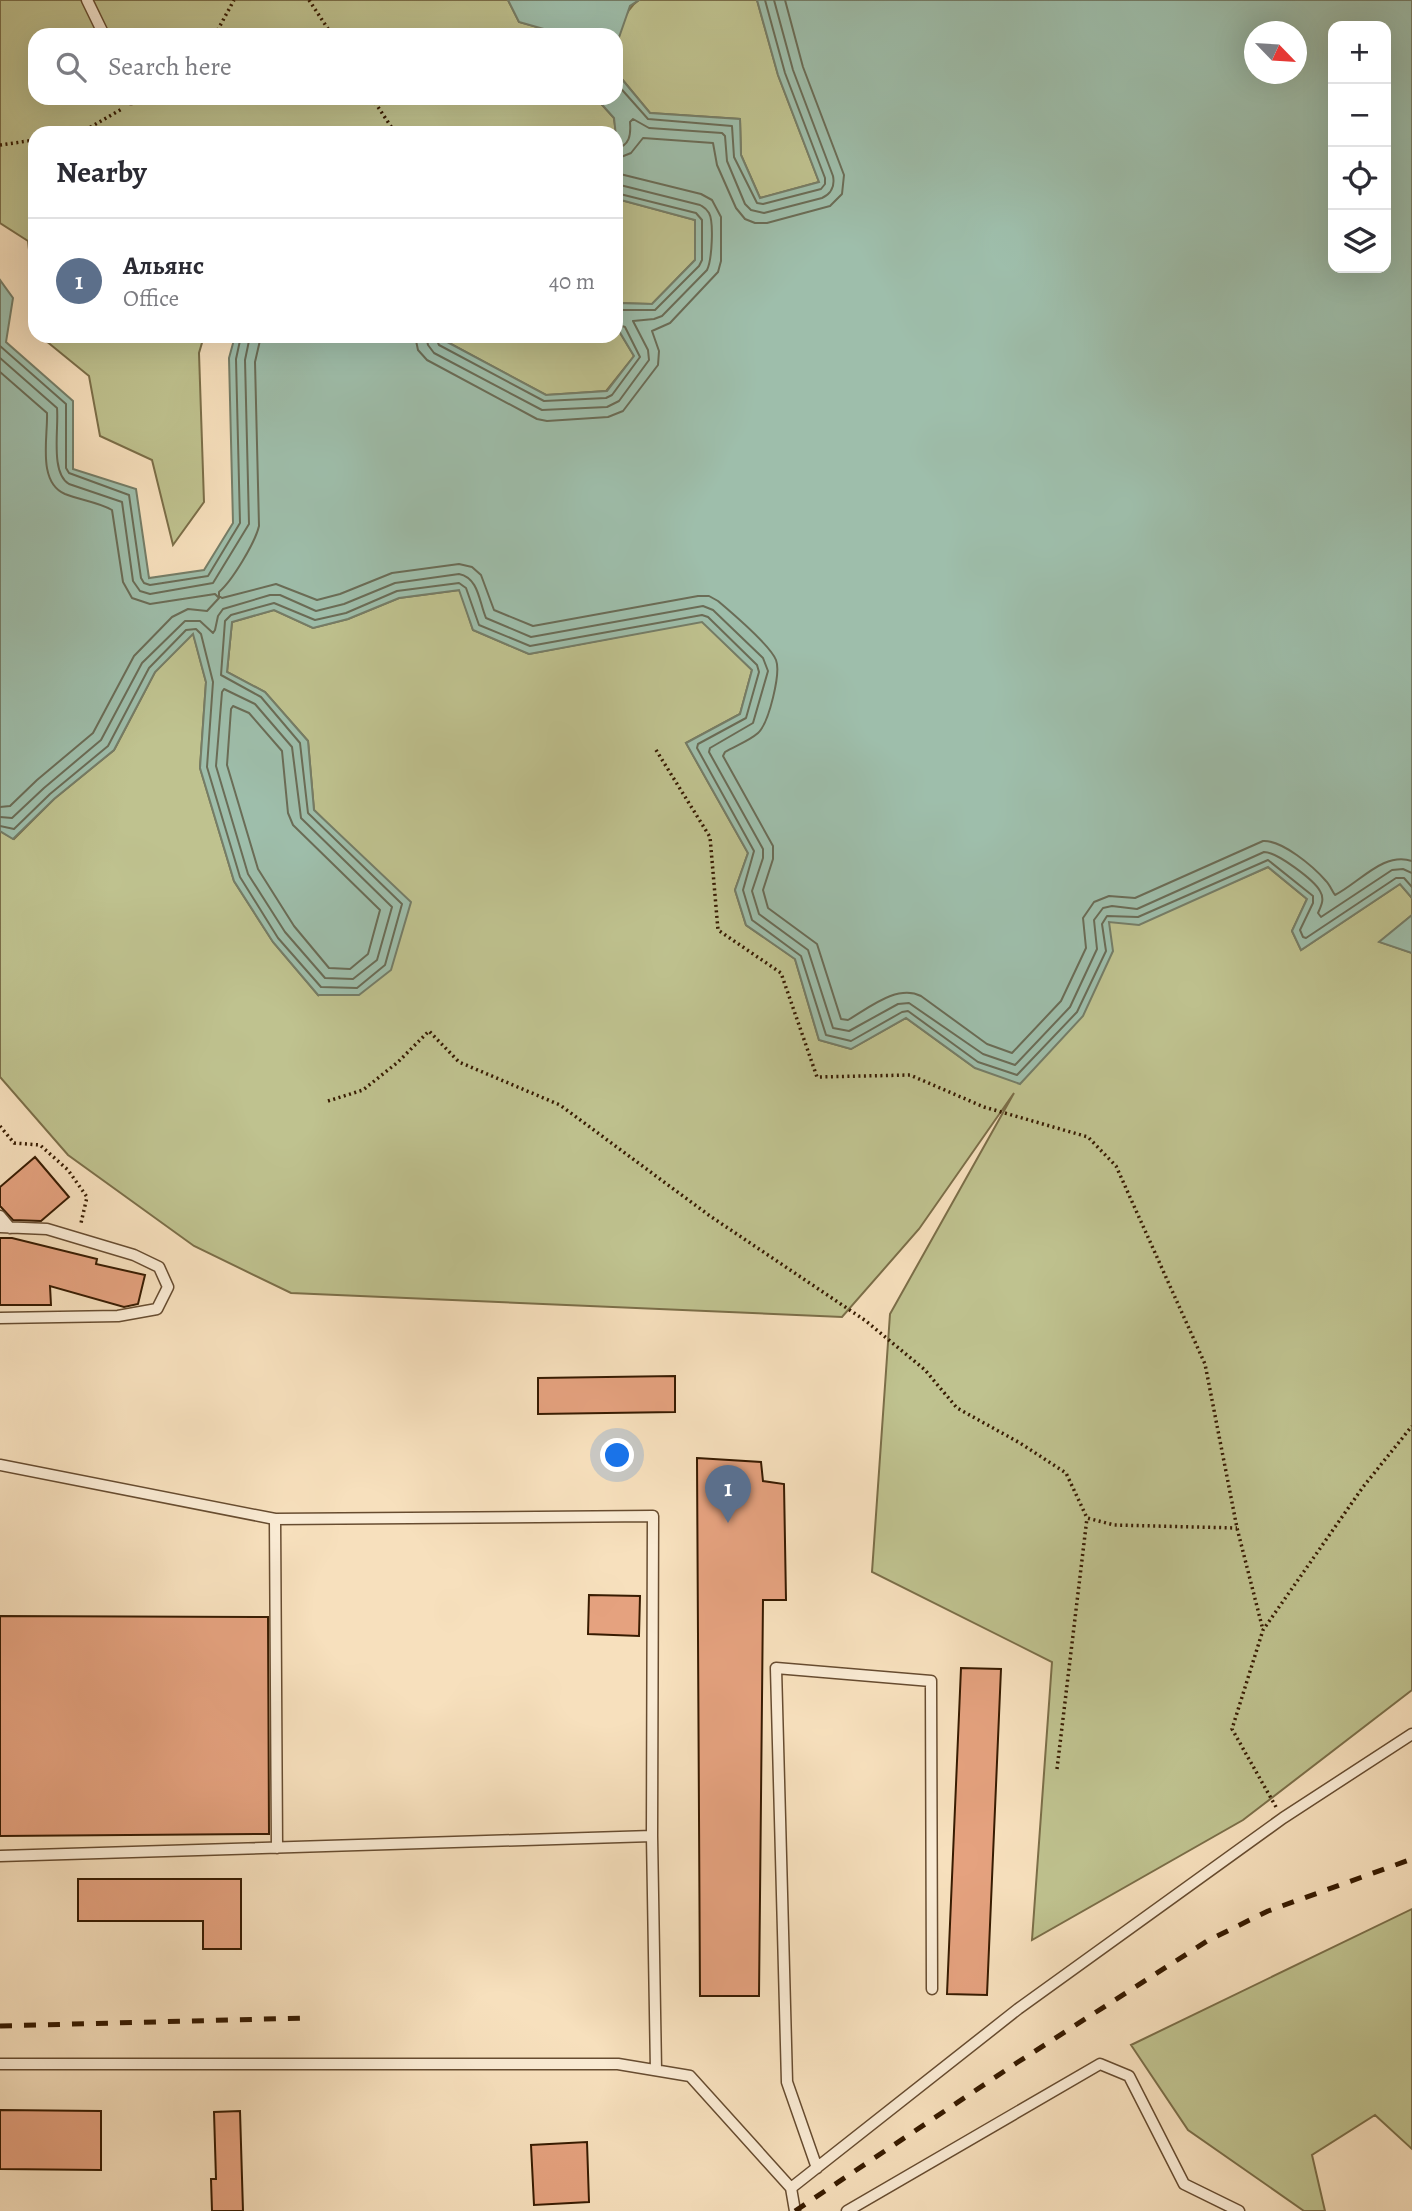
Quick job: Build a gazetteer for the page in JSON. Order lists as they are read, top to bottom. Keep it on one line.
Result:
{"north":"bottom right","page":{"map_buttons":["+","−"],"search":"Search here","heading":"Nearby","list":[{"mark":"1","name":"Альянс","note":"Office","value":"40 m"}],"pins":"1"}}
